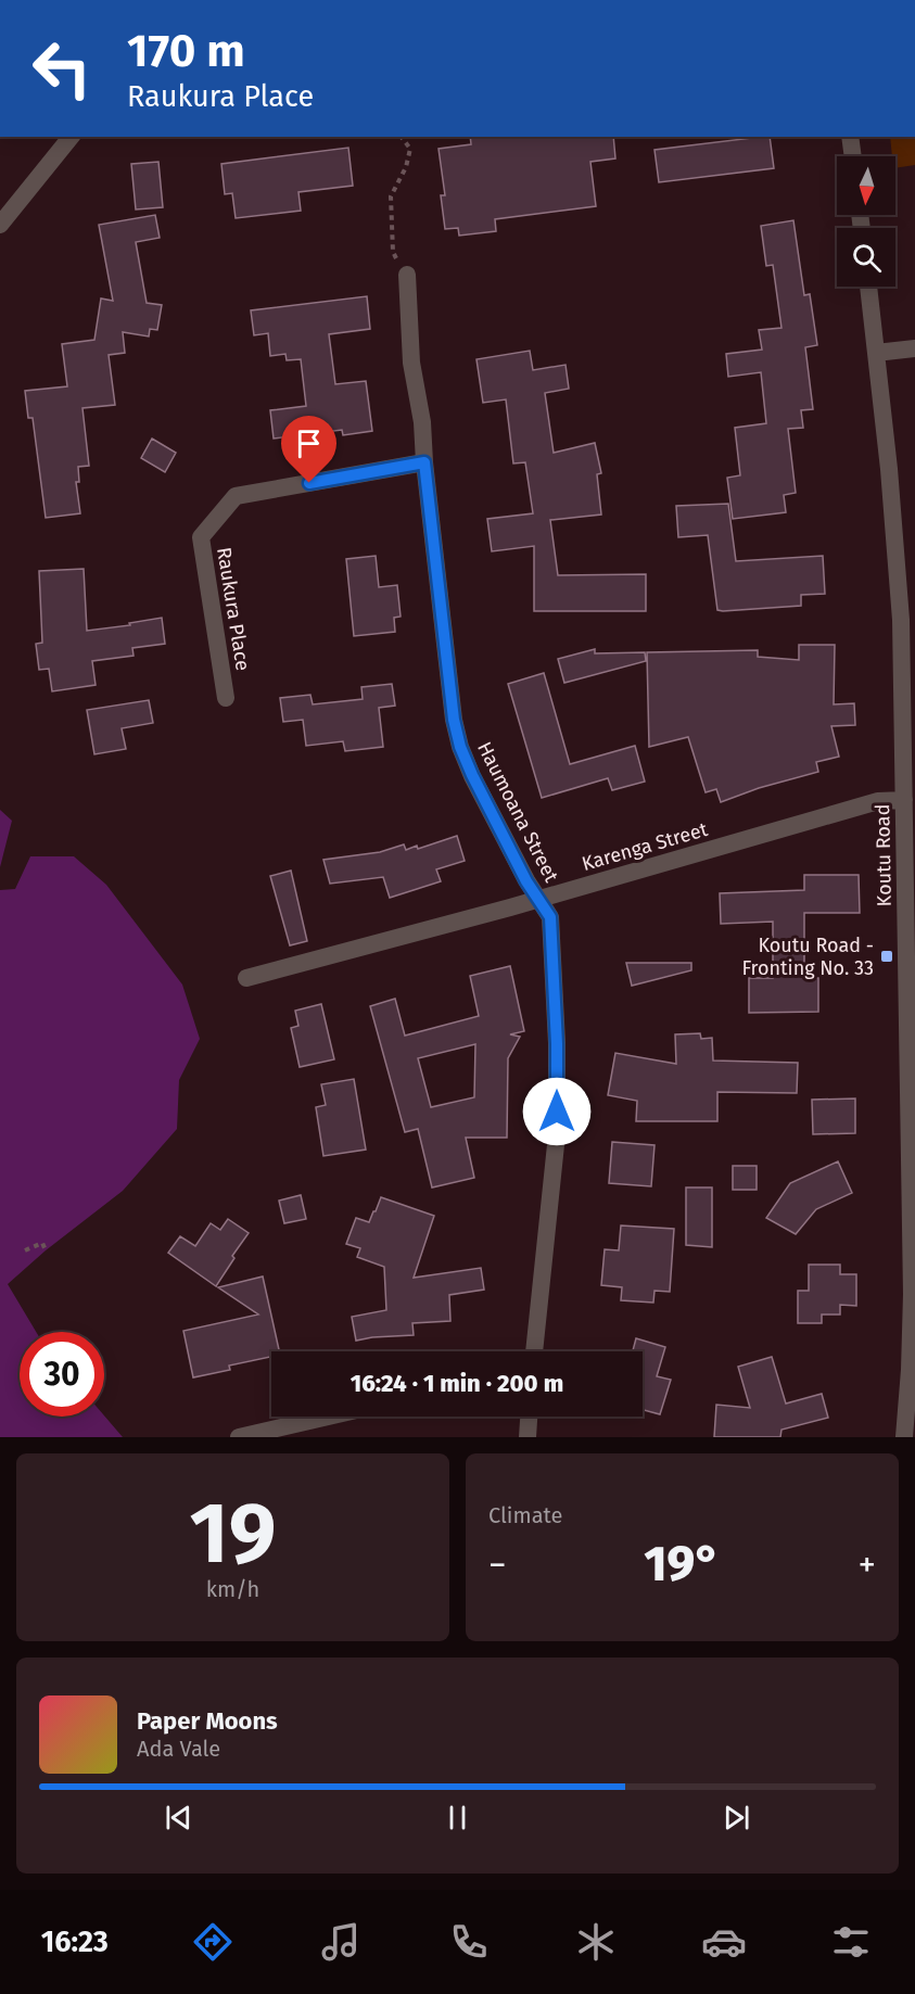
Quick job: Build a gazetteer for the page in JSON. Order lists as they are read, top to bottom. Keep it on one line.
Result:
{"streets":{"street":["Raukura Place","Haumoana Street","Karenga Street","Koutu Road"]},"crossings":[["Raukura Place","Haumoana Street"],["Haumoana Street","Karenga Street"],["Karenga Street","Koutu Road"]],"places":{"transit":["Koutu Road - Fronting No. 33"]},"north":"bottom","page":{"turn":["170 m","Raukura Place"],"limit":"30","trip":"16:24 · 1 min · 200 m","tile":[["19","km/h"],"Climate"],"heat":["−","19°","+"],"song":["Paper Moons","Ada Vale"],"tabs":"16:23"}}
